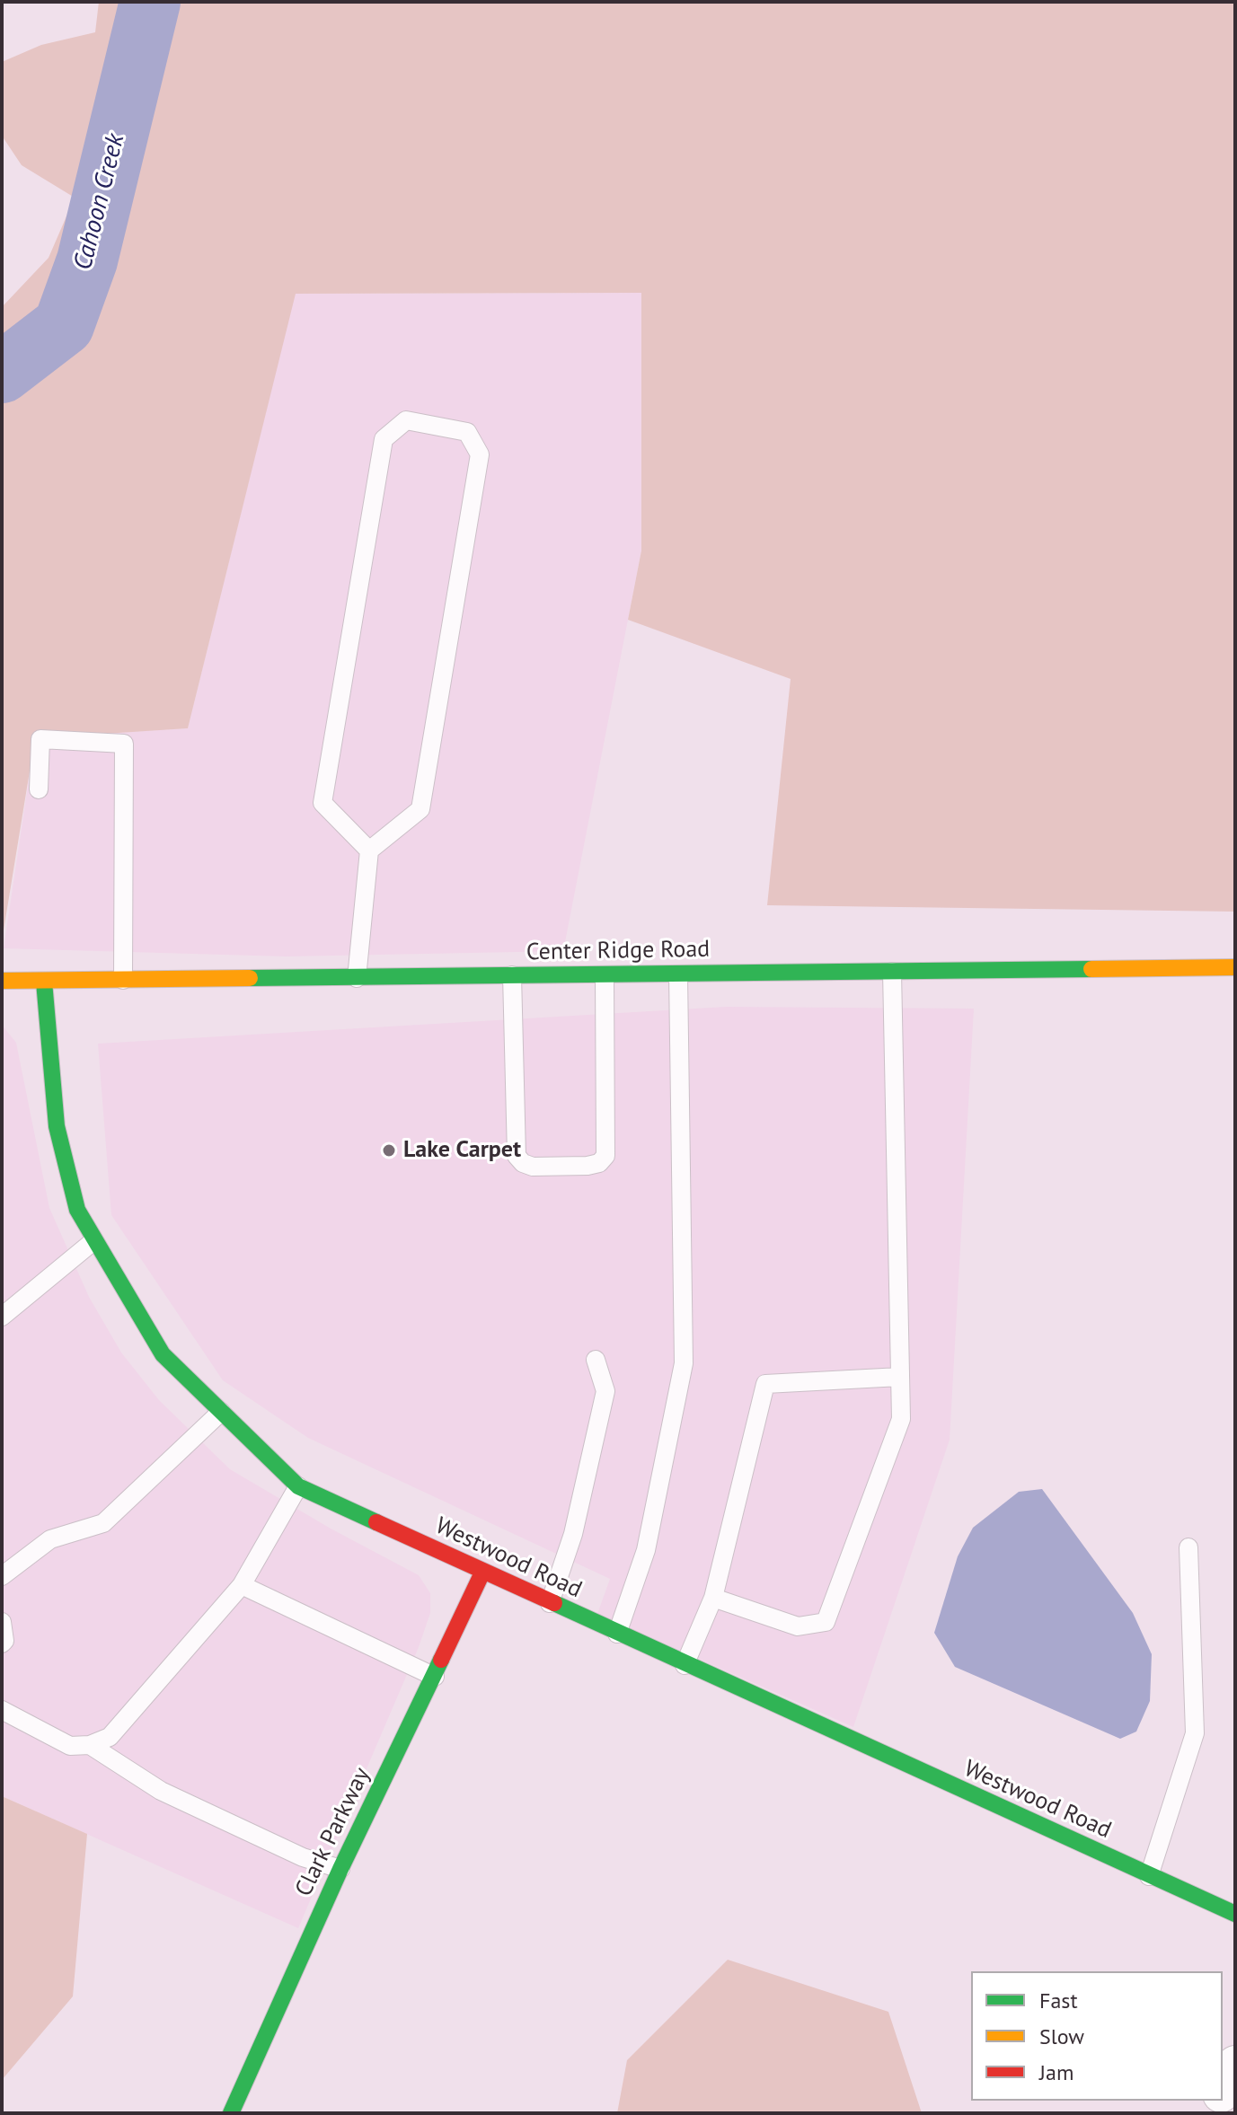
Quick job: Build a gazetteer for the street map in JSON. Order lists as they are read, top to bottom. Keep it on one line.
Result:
{"streets":{"street":["Center Ridge Road","Westwood Road","Clark Parkway"]},"crossings":[["Center Ridge Road","Westwood Road"],["Westwood Road","Clark Parkway"]],"water":["Cahoon Creek"],"places":["Lake Carpet"],"legend":["Fast","Slow","Jam"]}
